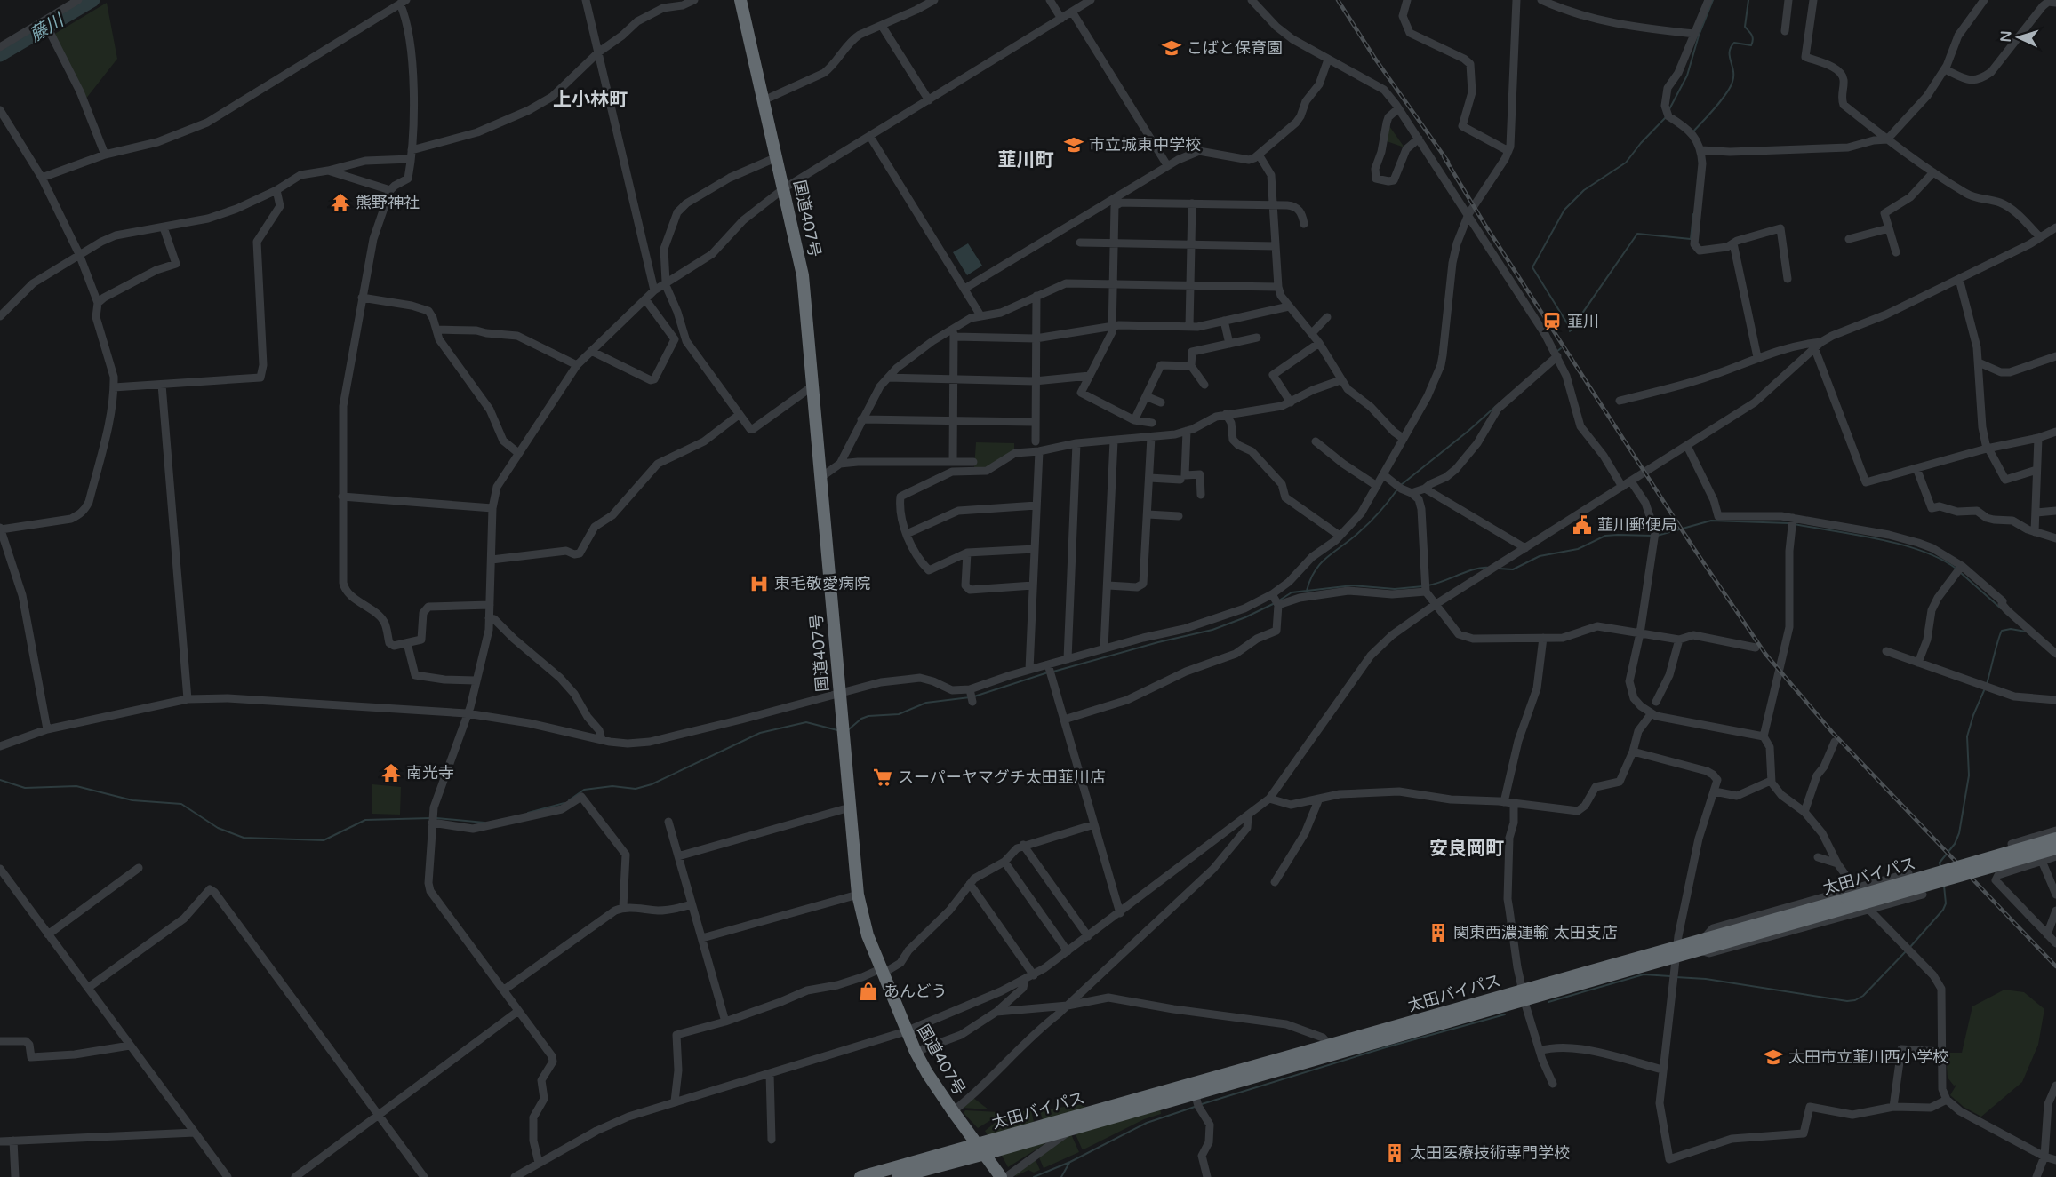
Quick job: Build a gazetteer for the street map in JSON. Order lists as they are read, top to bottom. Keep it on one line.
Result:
{"streets":{"highway":["国道407号","太田バイパス"]},"crossings":[["国道407号","太田バイパス"]],"districts":["上小林町","韮川町","安良岡町"],"water":["藤川"],"places":{"school or university":["こばと保育園","市立城東中学校","太田市立韮川西小学校"],"temple":["熊野神社","南光寺"],"station":["韮川"],"public building":["韮川郵便局"],"hospital":["東毛敬愛病院"],"supermarket":["スーパーヤマグチ太田韮川店"],"building":["関東西濃運輸 太田支店","太田医療技術専門学校"],"shop":["あんどう"]},"north":"left"}
